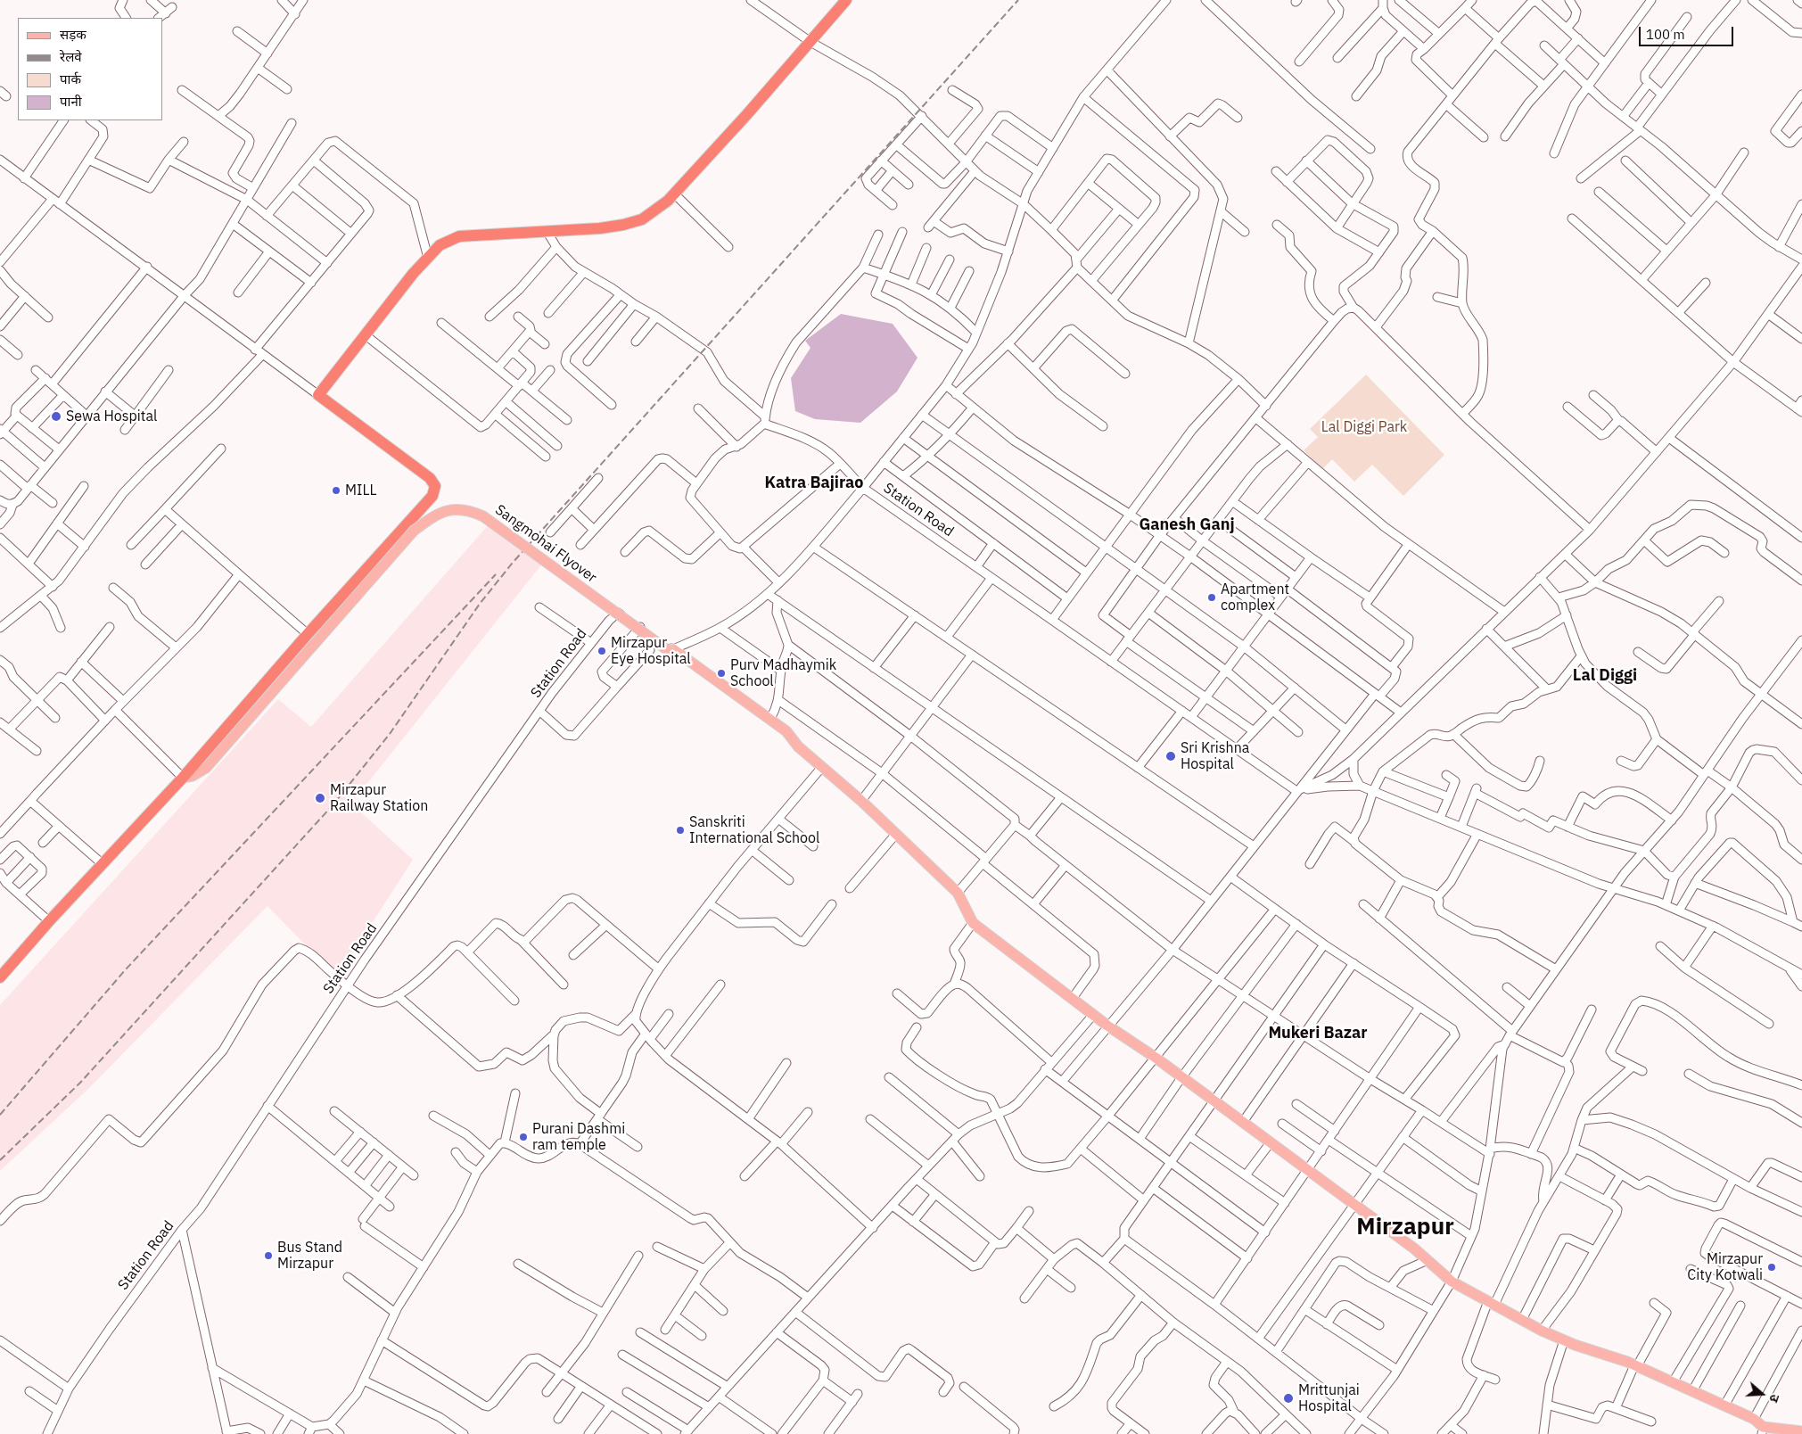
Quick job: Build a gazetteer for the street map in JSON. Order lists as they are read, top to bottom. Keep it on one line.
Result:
{"streets":{"main road":["Sangmohai Flyover"],"street":["Station Road"]},"crossings":[["Station Road","Sangmohai Flyover"]],"districts":["Katra Bajirao","Ganesh Ganj","Lal Diggi","Mukeri Bazar","Mirzapur"],"parks":["Lal Diggi Park"],"places":["Sewa Hospital","MILL","Apartment complex","Mirzapur Eye Hospital","Purv Madhaymik School","Sri Krishna Hospital","Mirzapur Railway Station","Sanskriti International School","Purani Dashmi ram temple","Bus Stand Mirzapur","Mirzapur City Kotwali","Mrittunjai Hospital"],"legend":["सड़क","रेलवे","पार्क","पानी"],"scale_bar":"100 m","north":"right"}
